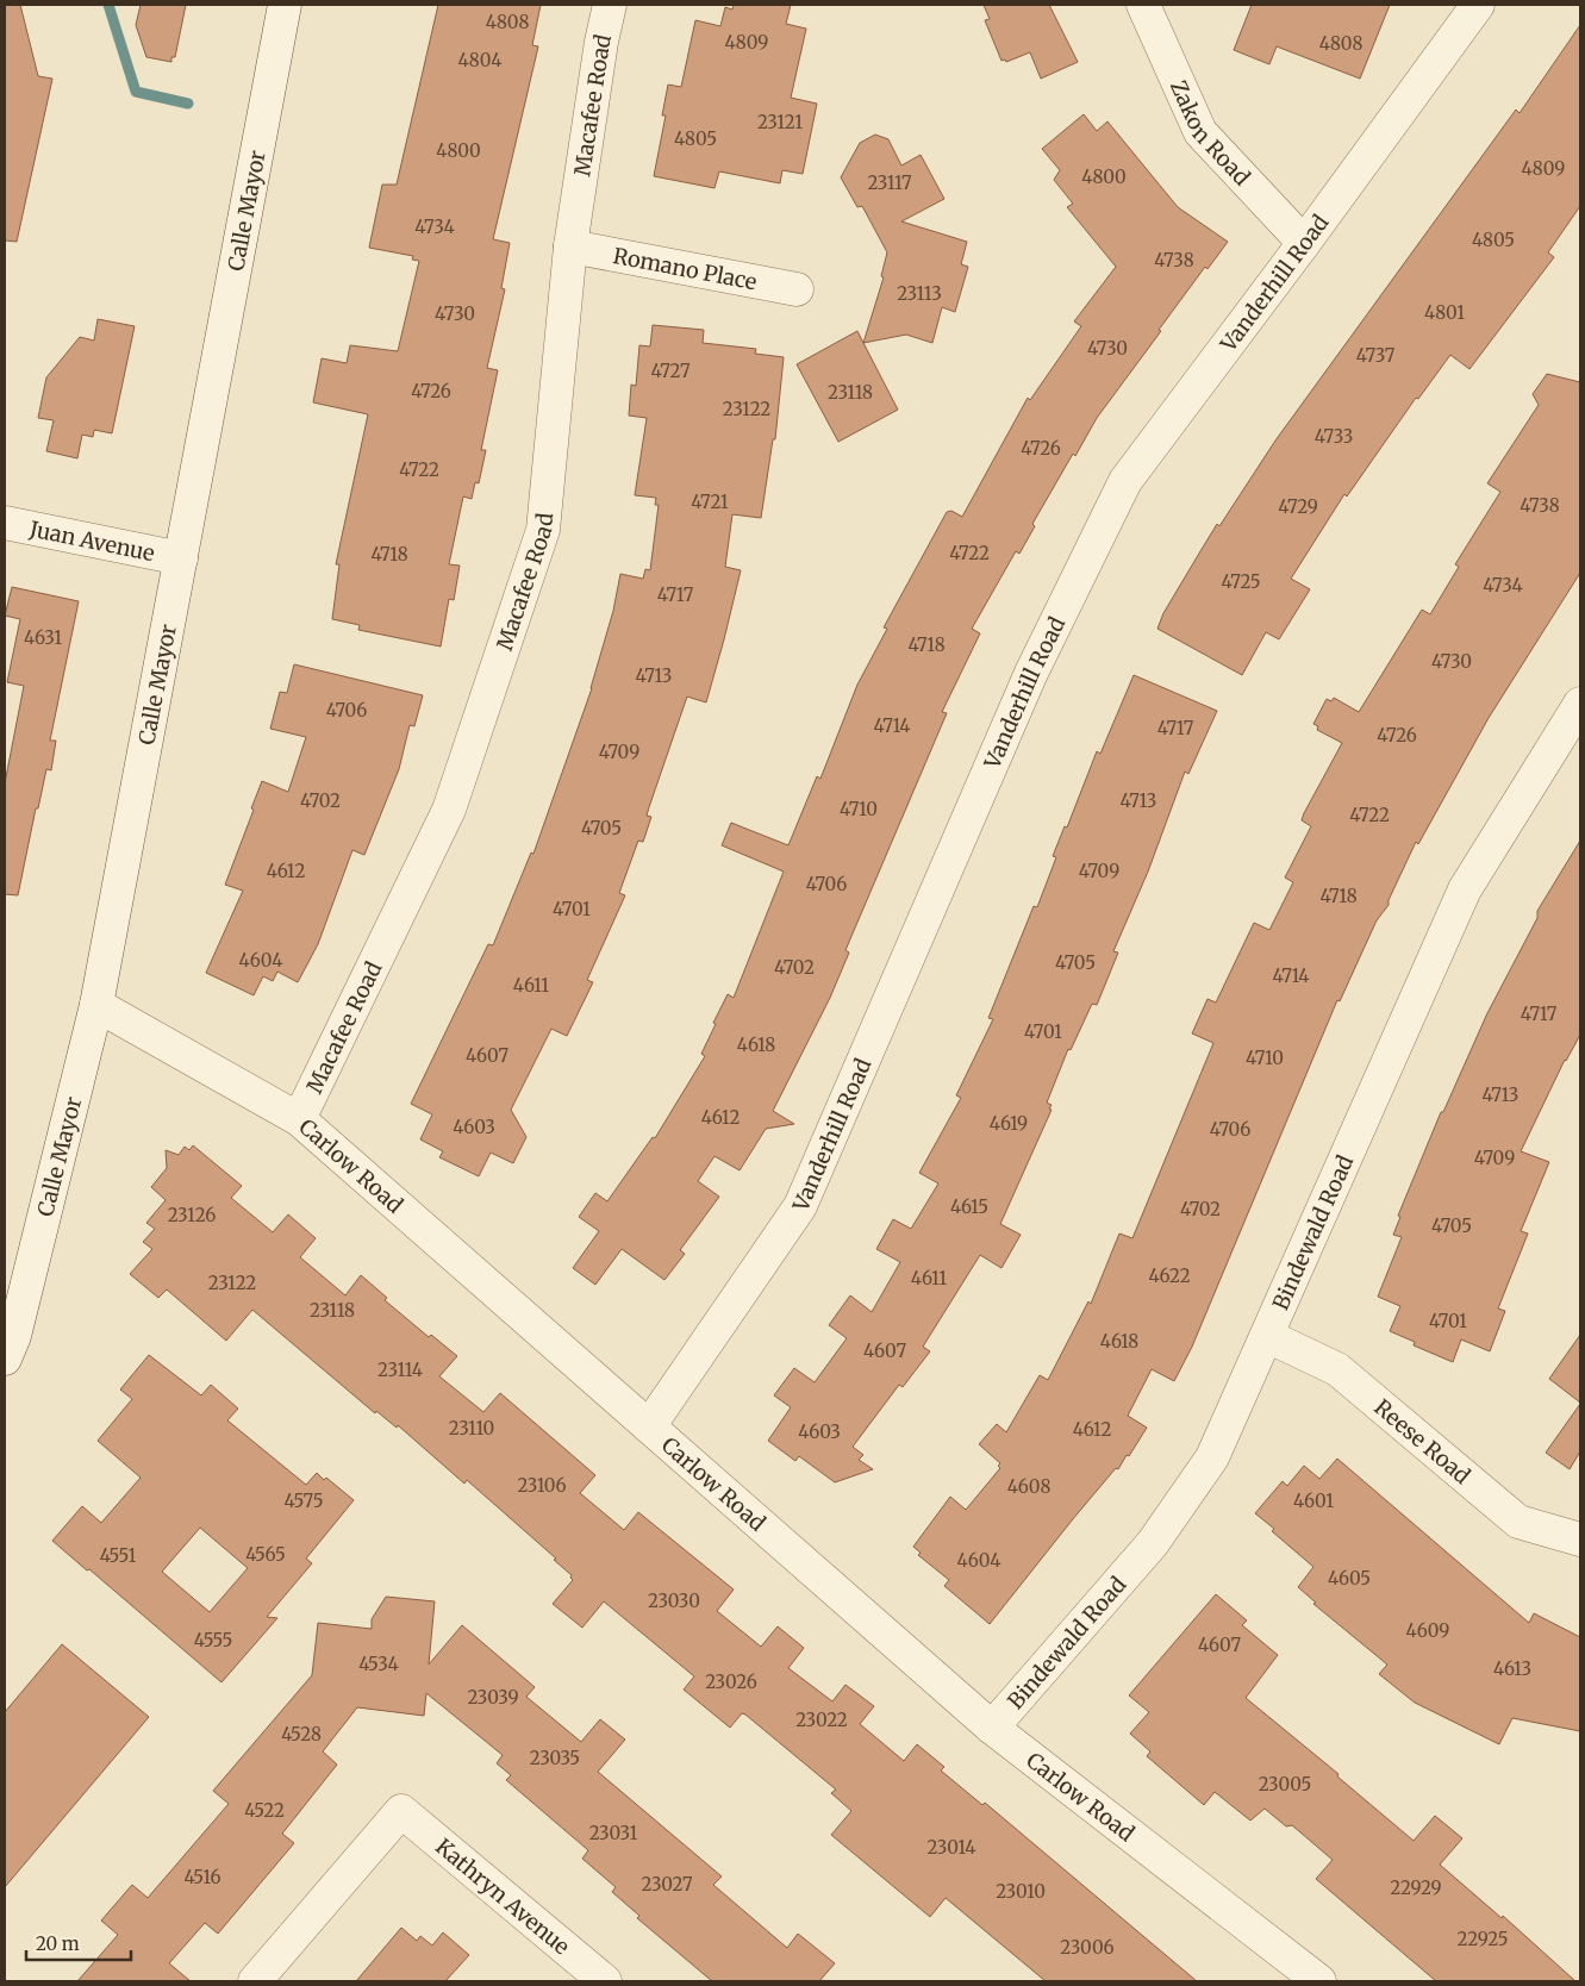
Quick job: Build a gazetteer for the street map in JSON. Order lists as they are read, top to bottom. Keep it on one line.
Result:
{"streets":{"street":["Macafee Road","Zakon Road","Calle Mayor","Romano Place","Vanderhill Road","Juan Avenue","Carlow Road","Bindewald Road","Reese Road","Kathryn Avenue"]},"crossings":[["Macafee Road","Romano Place"],["Macafee Road","Carlow Road"],["Zakon Road","Vanderhill Road"],["Calle Mayor","Juan Avenue"],["Calle Mayor","Carlow Road"],["Vanderhill Road","Carlow Road"],["Carlow Road","Bindewald Road"],["Bindewald Road","Reese Road"]],"house_numbers":["4808","4809","4808","4804","23121","4805","4800","4809","4800","23117","4734","4805","4738","23113","4801","4730","4730","4737","4727","4726","23118","23122","4733","4726","4722","4721","4738","4729","4722","4718","4725","4734","4717","4631","4718","4730","4713","4706","4714","4717","4726","4709","4702","4713","4710","4722","4705","4612","4709","4706","4718","4701","4604","4705","4702","4714","4611","4717","4701","4618","4607","4710","4713","4612","4619","4603","4706","4709","4615","4702","23126","4705","4622","4611","23122","23118","4701","4618","4607","23114","23110","4612","4603","23106","4608","4575","4601","4565","4551","4604","4605","23030","4609","4555","4607","4534","4613","23026","23039","23022","4528","23035","23005","4522","23031","23014","4516","23027","22929","23010","22925","23006"],"scale_bar":"20 m"}
